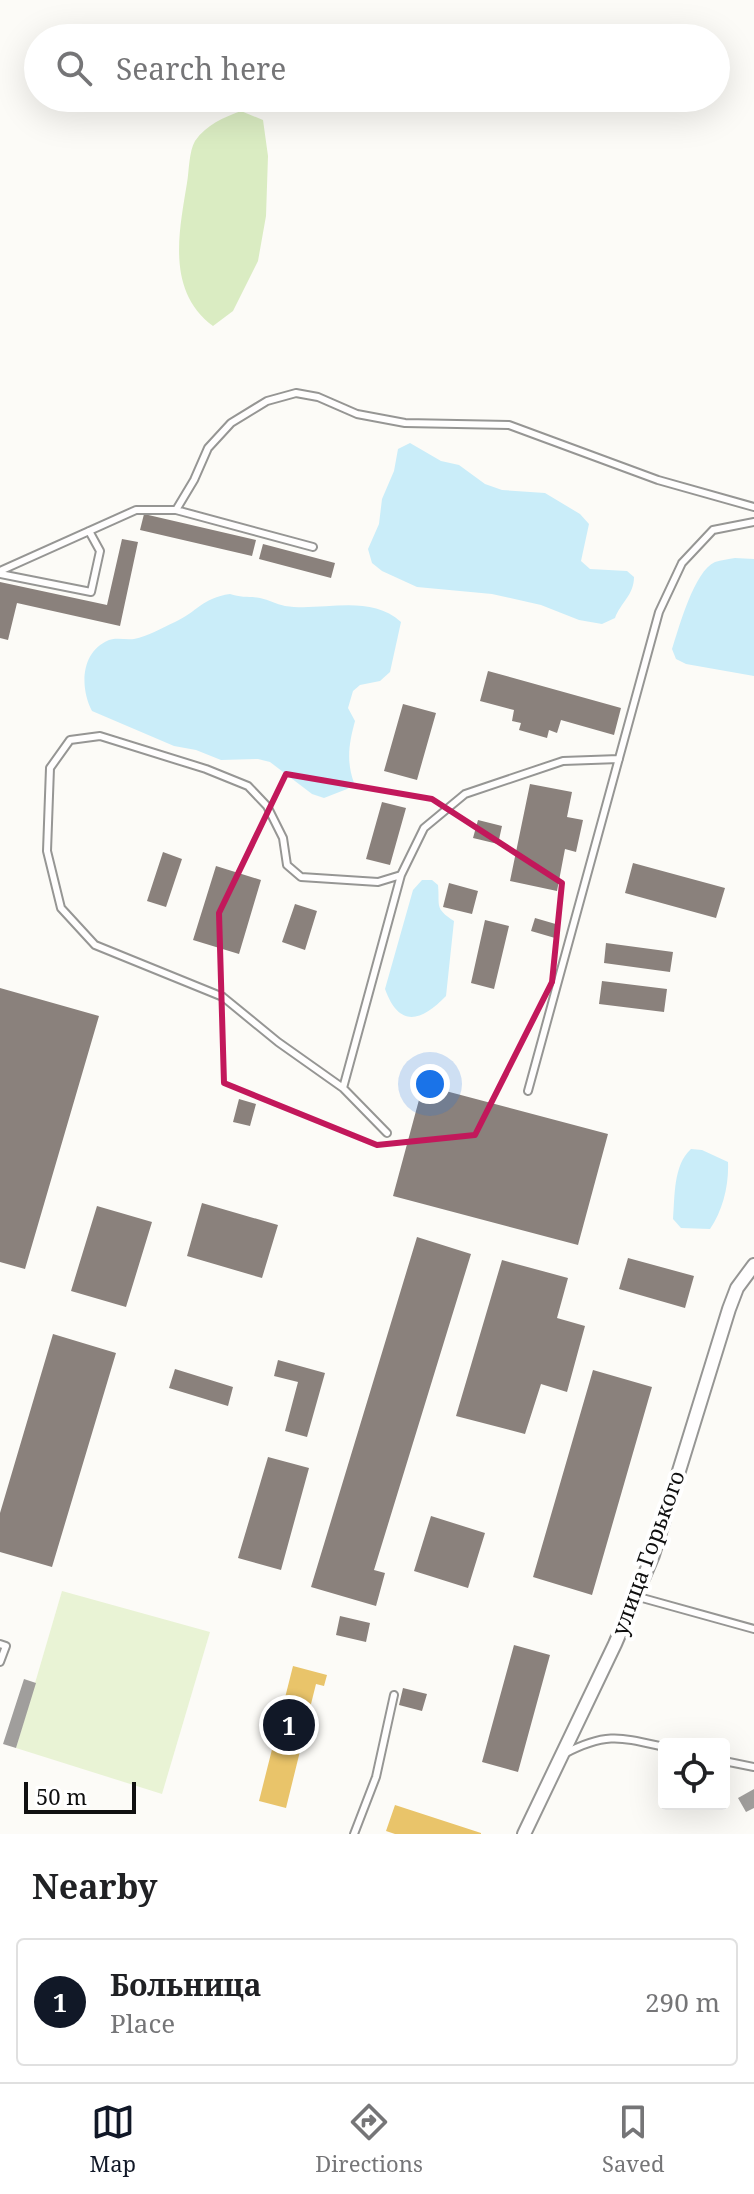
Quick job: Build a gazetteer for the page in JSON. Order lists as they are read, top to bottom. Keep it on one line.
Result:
{"streets":{"street":["улица Горького"]},"scale_bar":"50 m","page":{"search":"Search here","pins":"1","scale":"50 m","heading":"Nearby","list":[{"mark":"1","name":"Больница","note":"Place","value":"290 m"}],"nav":["Map","Directions","Saved"]}}
